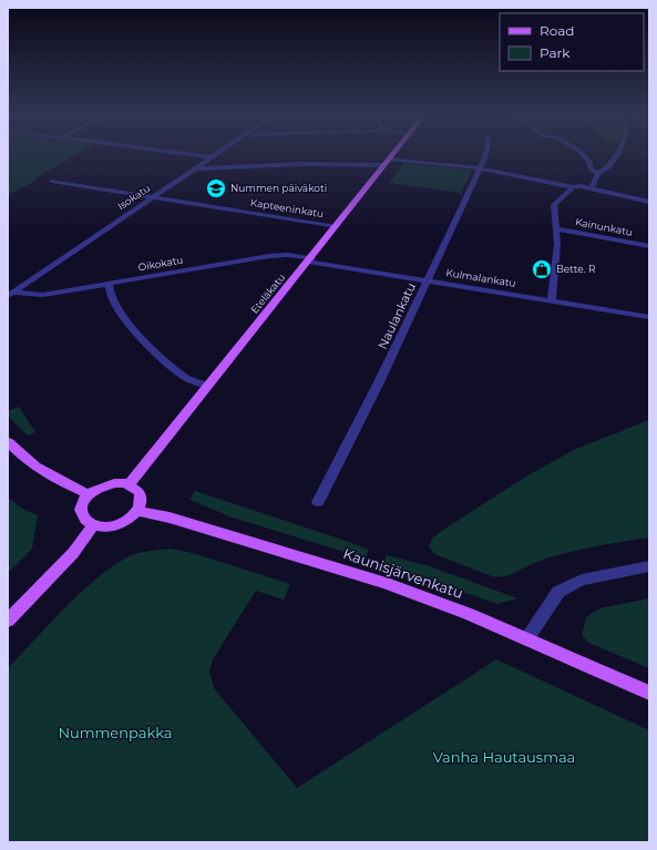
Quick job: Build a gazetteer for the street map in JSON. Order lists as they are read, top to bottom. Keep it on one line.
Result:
{"streets":{"main road":["Eteläkatu","Kaunisjärvenkatu"],"street":["Isokatu","Kapteeninkatu","Kainunkatu","Oikokatu","Kulmalankatu","Naulankatu"]},"crossings":[["Isokatu","Kapteeninkatu"],["Isokatu","Oikokatu"],["Kapteeninkatu","Eteläkatu"],["Oikokatu","Kulmalankatu"],["Oikokatu","Eteläkatu"],["Kulmalankatu","Eteläkatu"],["Kulmalankatu","Naulankatu"],["Eteläkatu","Kaunisjärvenkatu"]],"parks":["Nummenpakka","Vanha Hautausmaa"],"places":{"school or university":["Nummen päiväkoti"],"shop":["Bette. R"]},"legend":["Road","Park"]}
